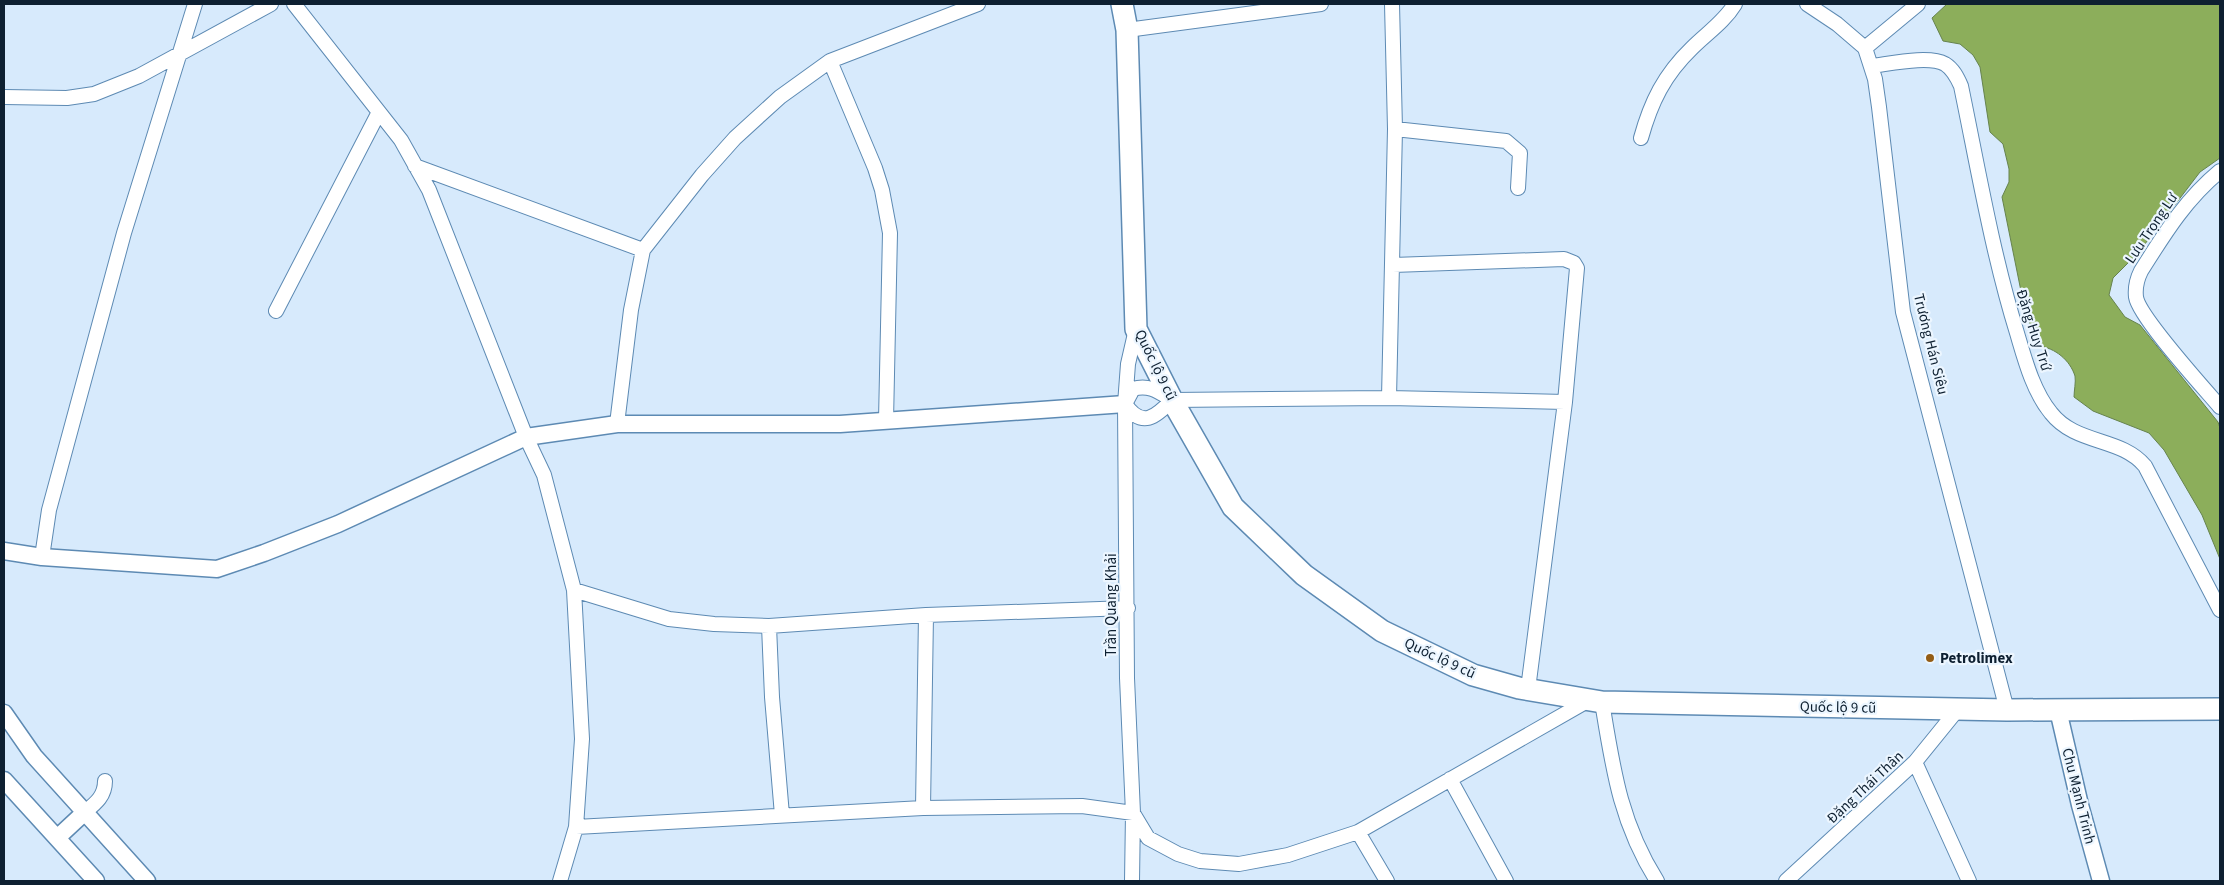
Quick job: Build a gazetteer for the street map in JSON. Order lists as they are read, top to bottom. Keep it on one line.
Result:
{"streets":{"main road":["Quốc lộ 9 cũ"],"street":["Lưu Trọng Lư","Đặng Huy Trứ","Trương Hán Siêu","Trần Quang Khải","Đặng Thái Thân","Chu Mạnh Trinh"]},"crossings":[["Đặng Huy Trứ","Trương Hán Siêu"],["Trương Hán Siêu","Quốc lộ 9 cũ"],["Quốc lộ 9 cũ","Trần Quang Khải"],["Quốc lộ 9 cũ","Đặng Thái Thân"],["Quốc lộ 9 cũ","Chu Mạnh Trinh"]],"places":["Petrolimex"]}
